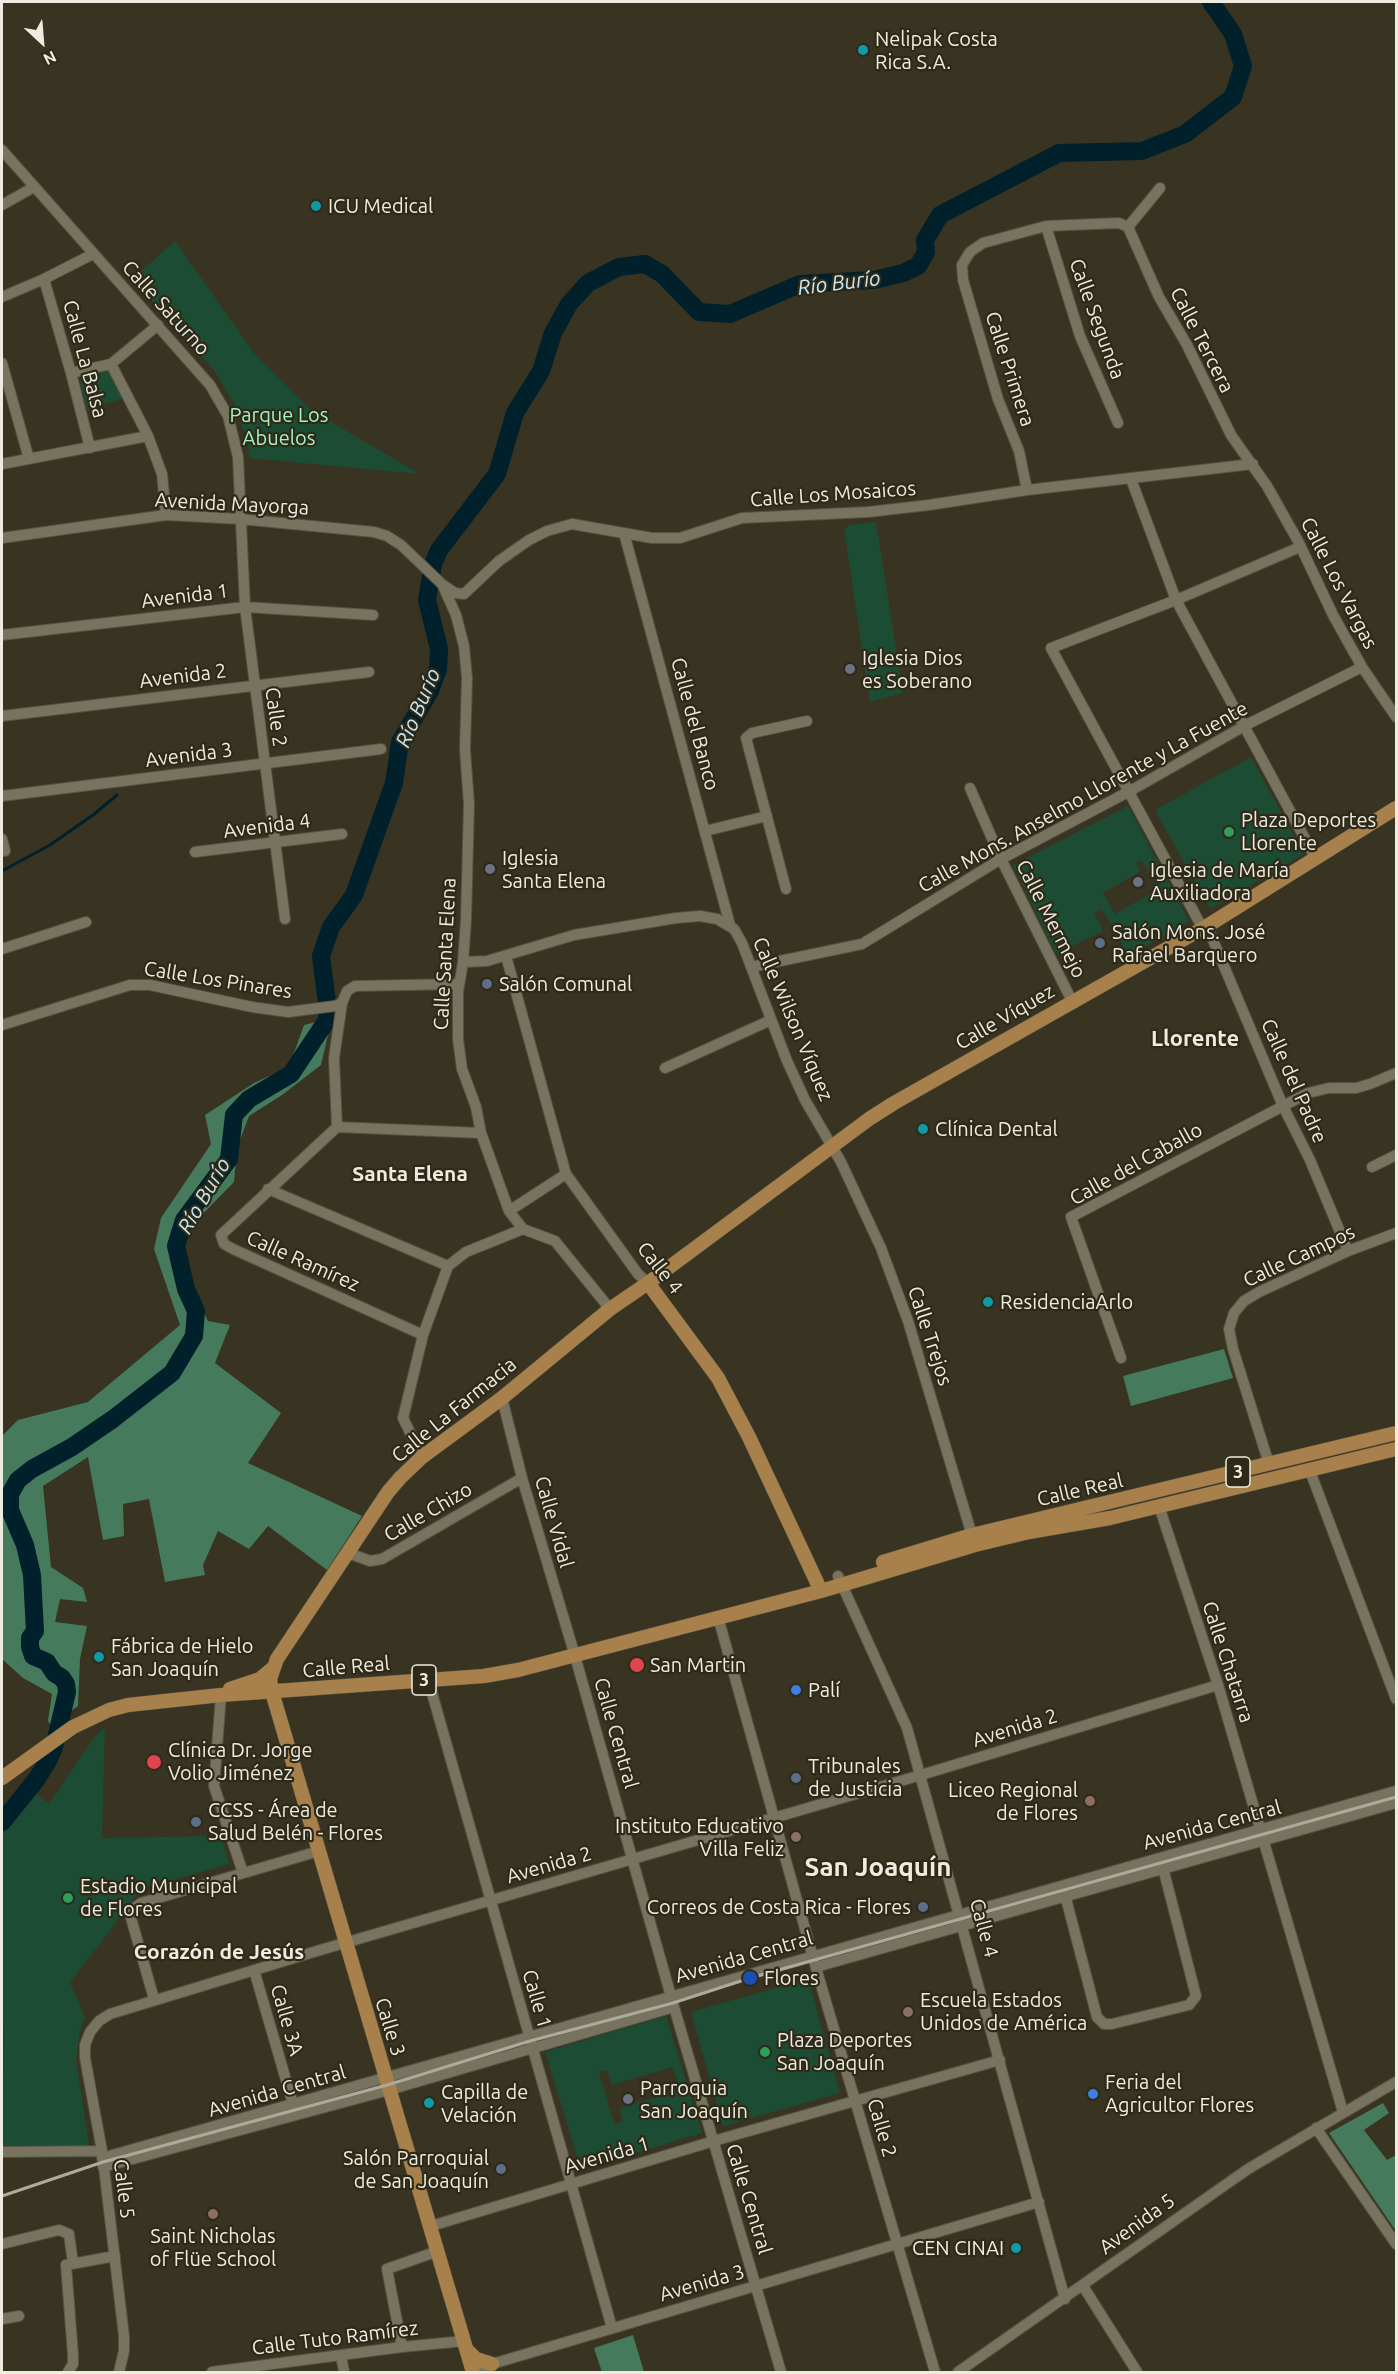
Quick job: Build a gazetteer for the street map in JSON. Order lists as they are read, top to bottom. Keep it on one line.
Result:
{"streets":{"main road":["Calle Víquez","Calle 4","Calle La Farmacia","3","Calle Real","Calle 3"],"street":["Calle Saturno","Calle Segunda","Calle Tercera","Calle La Balsa","Calle Primera","Calle Los Mosaicos","Avenida Mayorga","Calle Los Vargas","Avenida 1","Avenida 2","Calle 2","Calle del Banco","Avenida 3","Calle Mons. Anselmo Llorente y La Fuente","Avenida 4","Calle Mermejo","Calle Santa Elena","Calle Los Pinares","Calle Wilson Víquez","Calle del Padre","Calle del Caballo","Calle Campos","Calle Ramírez","Calle Trejos","Calle Chizo","Calle Vidal","Calle Chatarra","Calle Central","Avenida Central","Calle 1","Calle 3A","Calle 5","Avenida 5","Calle Tuto Ramírez"]},"crossings":[["Calle Saturno","Avenida Mayorga"],["Calle Saturno","Calle 2"],["Calle Segunda","Calle Primera"],["Calle Tercera","Calle Los Mosaicos"],["Calle Tercera","Calle Los Vargas"],["Calle Primera","Calle Los Mosaicos"],["Calle Los Mosaicos","Calle Los Vargas"],["Calle Los Mosaicos","Calle del Banco"],["Calle Los Mosaicos","Calle Santa Elena"],["Avenida Mayorga","Calle 2"],["Avenida Mayorga","Calle Santa Elena"],["Calle Los Vargas","Calle Mons. Anselmo Llorente y La Fuente"],["Avenida 1","Calle 2"],["Avenida 1","Calle 4"],["Avenida 1","Calle Central"],["Avenida 1","Calle 1"],["Avenida 1","Calle 3"],["Avenida 2","Calle 2"],["Avenida 2","Calle 4"],["Avenida 2","Calle Chatarra"],["Avenida 2","Calle Central"],["Avenida 2","Calle 1"],["Avenida 2","Calle 3A"],["Avenida 2","Calle 3"],["Avenida 2","Calle 5"],["Calle 2","Avenida 3"],["Calle 2","Avenida 4"],["Calle 2","Calle Real"],["Calle 2","Avenida Central"],["Calle del Banco","Calle Wilson Víquez"],["Avenida 3","Calle 4"],["Avenida 3","Calle Central"],["Avenida 3","Calle 1"],["Calle Mons. Anselmo Llorente y La Fuente","Calle Mermejo"],["Calle Mons. Anselmo Llorente y La Fuente","Calle Wilson Víquez"],["Calle Mons. Anselmo Llorente y La Fuente","Calle del Padre"],["Calle Mermejo","Calle Víquez"],["Calle Santa Elena","Calle Wilson Víquez"],["Calle Víquez","Calle Wilson Víquez"],["Calle Víquez","Calle del Padre"],["Calle Víquez","Calle 4"],["Calle Víquez","Calle Trejos"],["Calle Víquez","Calle La Farmacia"],["Calle Wilson Víquez","Calle 4"],["Calle Wilson Víquez","Calle Trejos"],["Calle del Padre","Calle del Caballo"],["Calle del Padre","Calle Campos"],["Calle Campos","Calle Real"],["Calle 4","Calle La Farmacia"],["Calle 4","Calle Real"],["Calle 4","Avenida Central"],["Calle 4","Avenida 5"],["Calle Trejos","Calle Real"],["Calle La Farmacia","Calle Chizo"],["Calle La Farmacia","Calle Vidal"],["Calle Real","Calle Vidal"],["Calle Real","Calle Chatarra"],["Calle Real","Calle Central"],["Calle Real","Calle 1"],["Calle Real","Calle 3"],["Calle Chizo","Calle Vidal"],["Calle Vidal","Calle Central"],["Calle Chatarra","Avenida Central"],["Calle Chatarra","Avenida 5"],["Calle Central","Avenida Central"],["Avenida Central","Calle 1"],["Avenida Central","Calle 3A"],["Avenida Central","Calle 3"],["Avenida Central","Calle 5"],["Calle 3","Calle Tuto Ramírez"]],"districts":["Llorente","Santa Elena","San Joaquín","Corazón de Jesús"],"water":["Río Burío"],"parks":["Parque Los Abuelos"],"places":["Nelipak Costa Rica S.A.","ICU Medical","Iglesia Dios es Soberano","Plaza Deportes Llorente","Iglesia Santa Elena","Iglesia de María Auxiliadora","Salón Mons. José Rafael Barquero","Salón Comunal","Clínica Dental","ResidenciaArlo","Fábrica de Hielo San Joaquín","San Martin","Palí","Clínica Dr. Jorge Volio Jiménez","Tribunales de Justicia","Liceo Regional de Flores","CCSS - Área de Salud Belén - Flores","Instituto Educativo Villa Feliz","Estadio Municipal de Flores","Correos de Costa Rica - Flores","Flores","Escuela Estados Unidos de América","Plaza Deportes San Joaquín","Feria del Agricultor Flores","Parroquia San Joaquín","Capilla de Velación","Salón Parroquial de San Joaquín","Saint Nicholas of Flüe School","CEN CINAI"],"north":"bottom right"}
